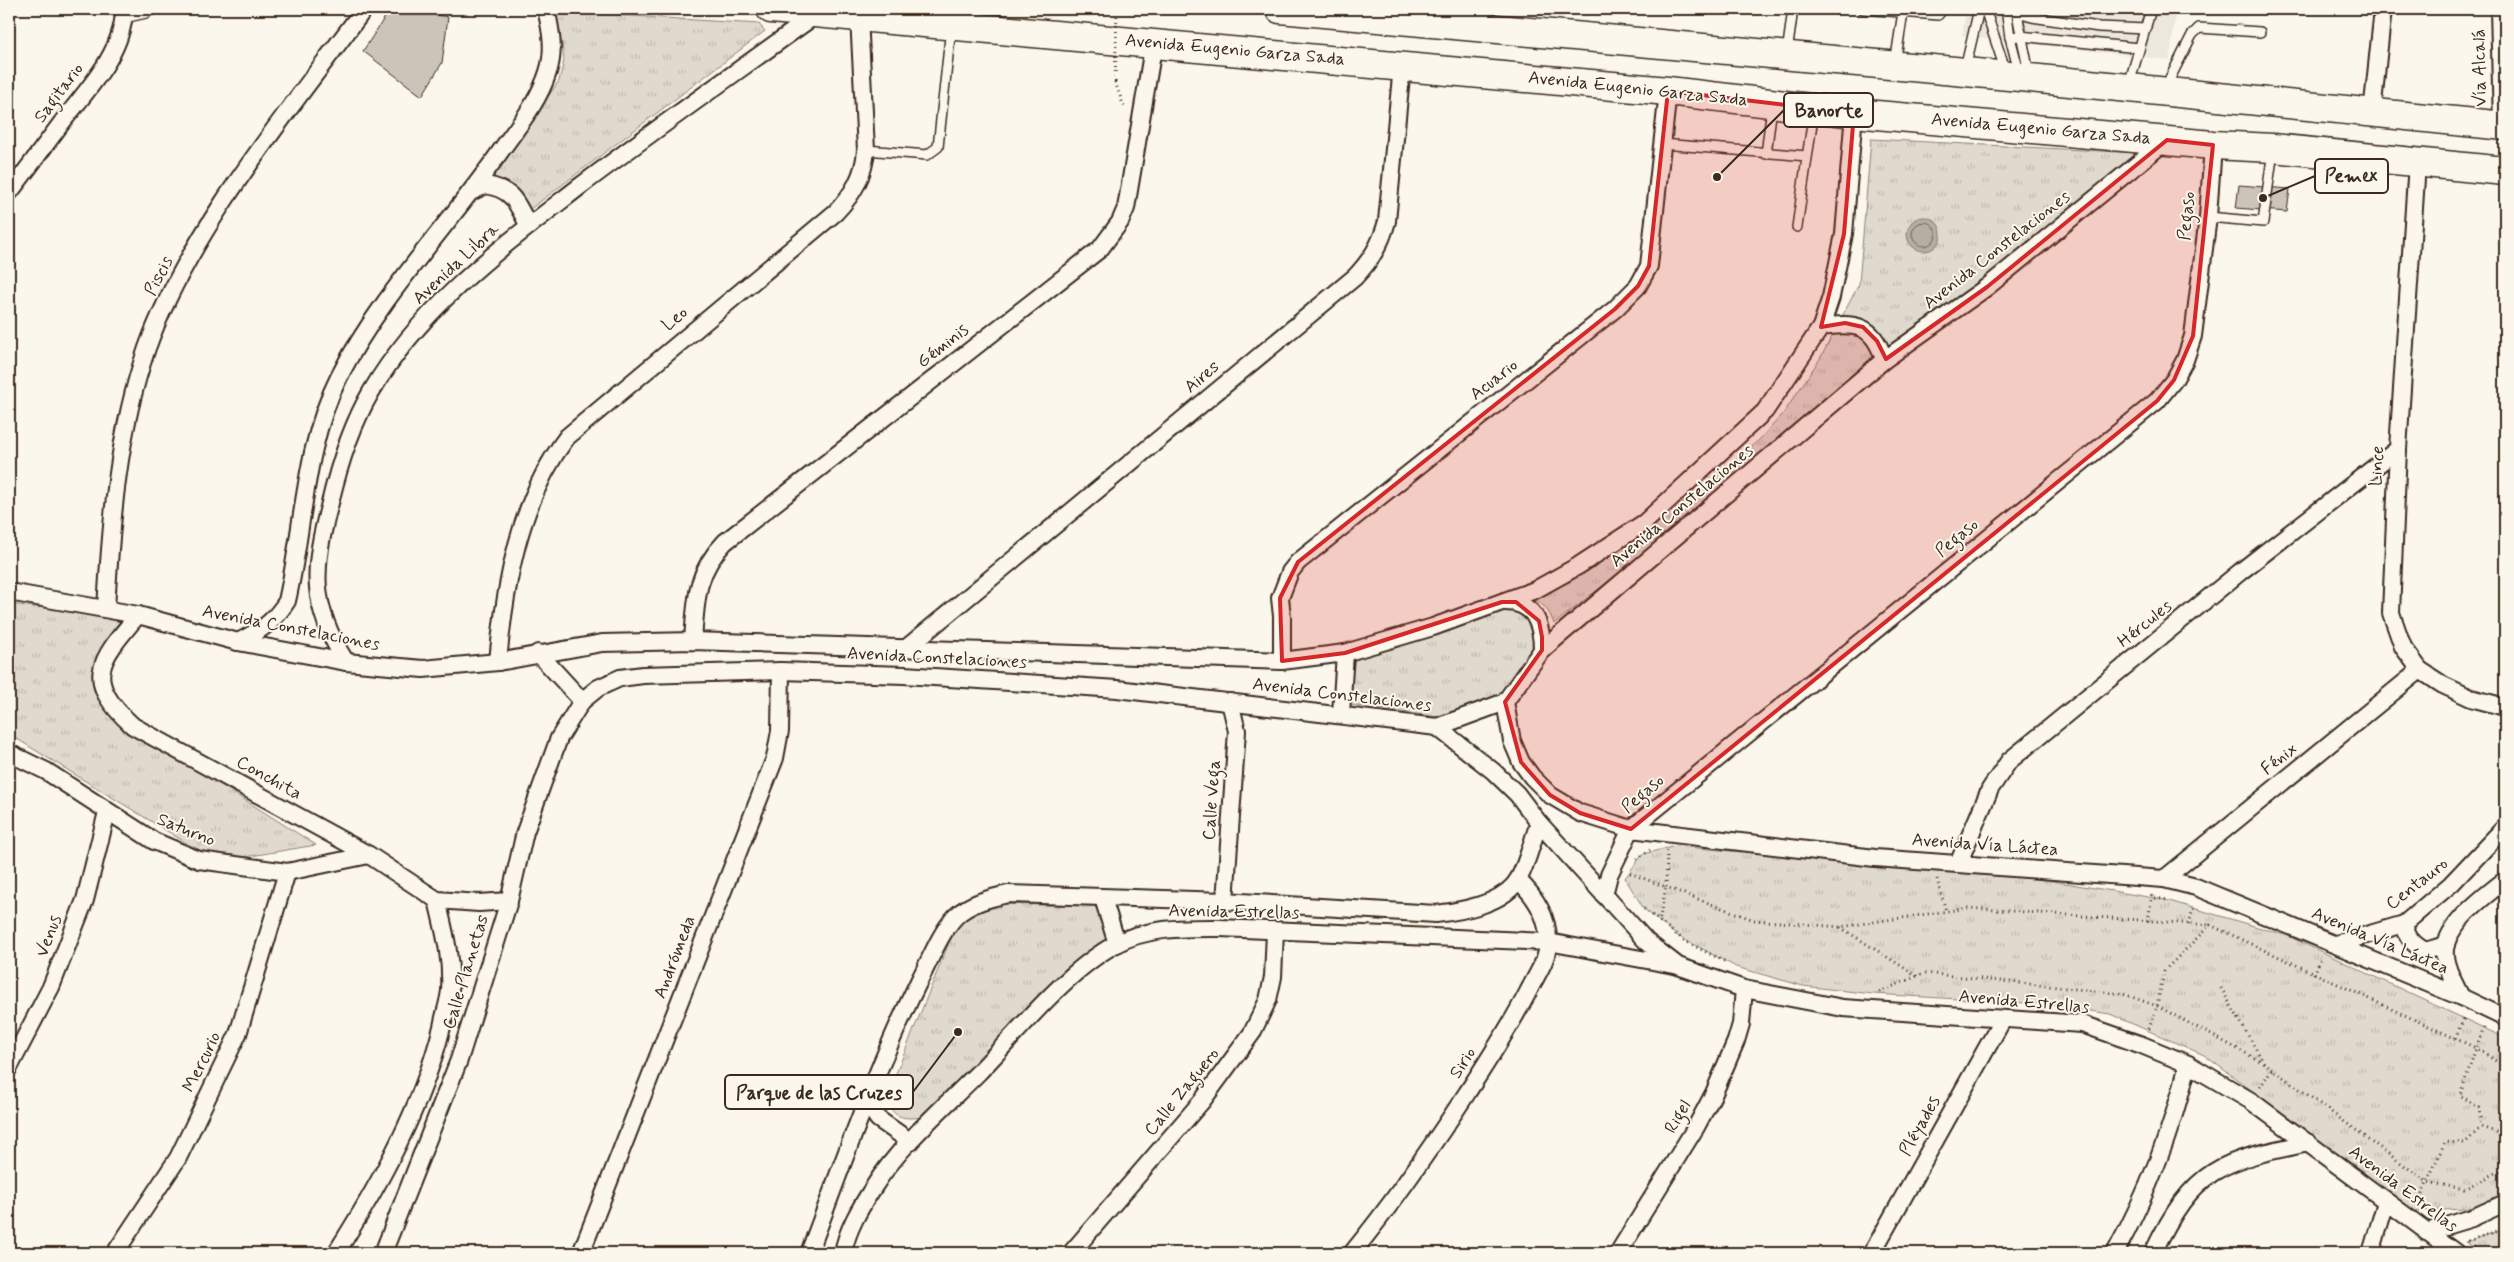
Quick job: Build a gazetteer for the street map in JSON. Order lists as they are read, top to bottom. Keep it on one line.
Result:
{"streets":{"highway":["Avenida Eugenio Garza Sada"],"street":["Vía Alcalá","Sagitario","Pegaso","Avenida Constelaciones","Avenida Libra","Piscis","Leo","Géminis","Aires","Acuario","Lince","Hércules","Fénix","Conchita","Calle Vega","Saturno","Avenida Vía Láctea","Centauro","Avenida Estrellas","Venus","Andrómeda","Calle Planetas","Mercurio","Sirio","Calle Zaguero","Rigel","Pléyades"]},"crossings":[["Avenida Eugenio Garza Sada","Pegaso"],["Avenida Eugenio Garza Sada","Avenida Constelaciones"],["Avenida Eugenio Garza Sada","Avenida Libra"],["Avenida Eugenio Garza Sada","Leo"],["Avenida Eugenio Garza Sada","Géminis"],["Avenida Eugenio Garza Sada","Aires"],["Avenida Eugenio Garza Sada","Acuario"],["Avenida Eugenio Garza Sada","Lince"],["Pegaso","Avenida Vía Láctea"],["Pegaso","Avenida Estrellas"],["Avenida Constelaciones","Avenida Libra"],["Avenida Constelaciones","Piscis"],["Avenida Constelaciones","Leo"],["Avenida Constelaciones","Géminis"],["Avenida Constelaciones","Aires"],["Avenida Constelaciones","Acuario"],["Avenida Constelaciones","Conchita"],["Avenida Constelaciones","Calle Vega"],["Avenida Constelaciones","Avenida Vía Láctea"],["Avenida Constelaciones","Andrómeda"],["Avenida Constelaciones","Calle Planetas"],["Lince","Hércules"],["Lince","Fénix"],["Hércules","Avenida Vía Láctea"],["Fénix","Avenida Vía Láctea"],["Conchita","Saturno"],["Conchita","Calle Planetas"],["Calle Vega","Avenida Estrellas"],["Saturno","Venus"],["Saturno","Mercurio"],["Avenida Vía Láctea","Centauro"],["Avenida Estrellas","Sirio"],["Avenida Estrellas","Calle Zaguero"],["Avenida Estrellas","Rigel"],["Avenida Estrellas","Pléyades"]],"places":["Banorte","Pemex","Parque de las Cruzes"]}
